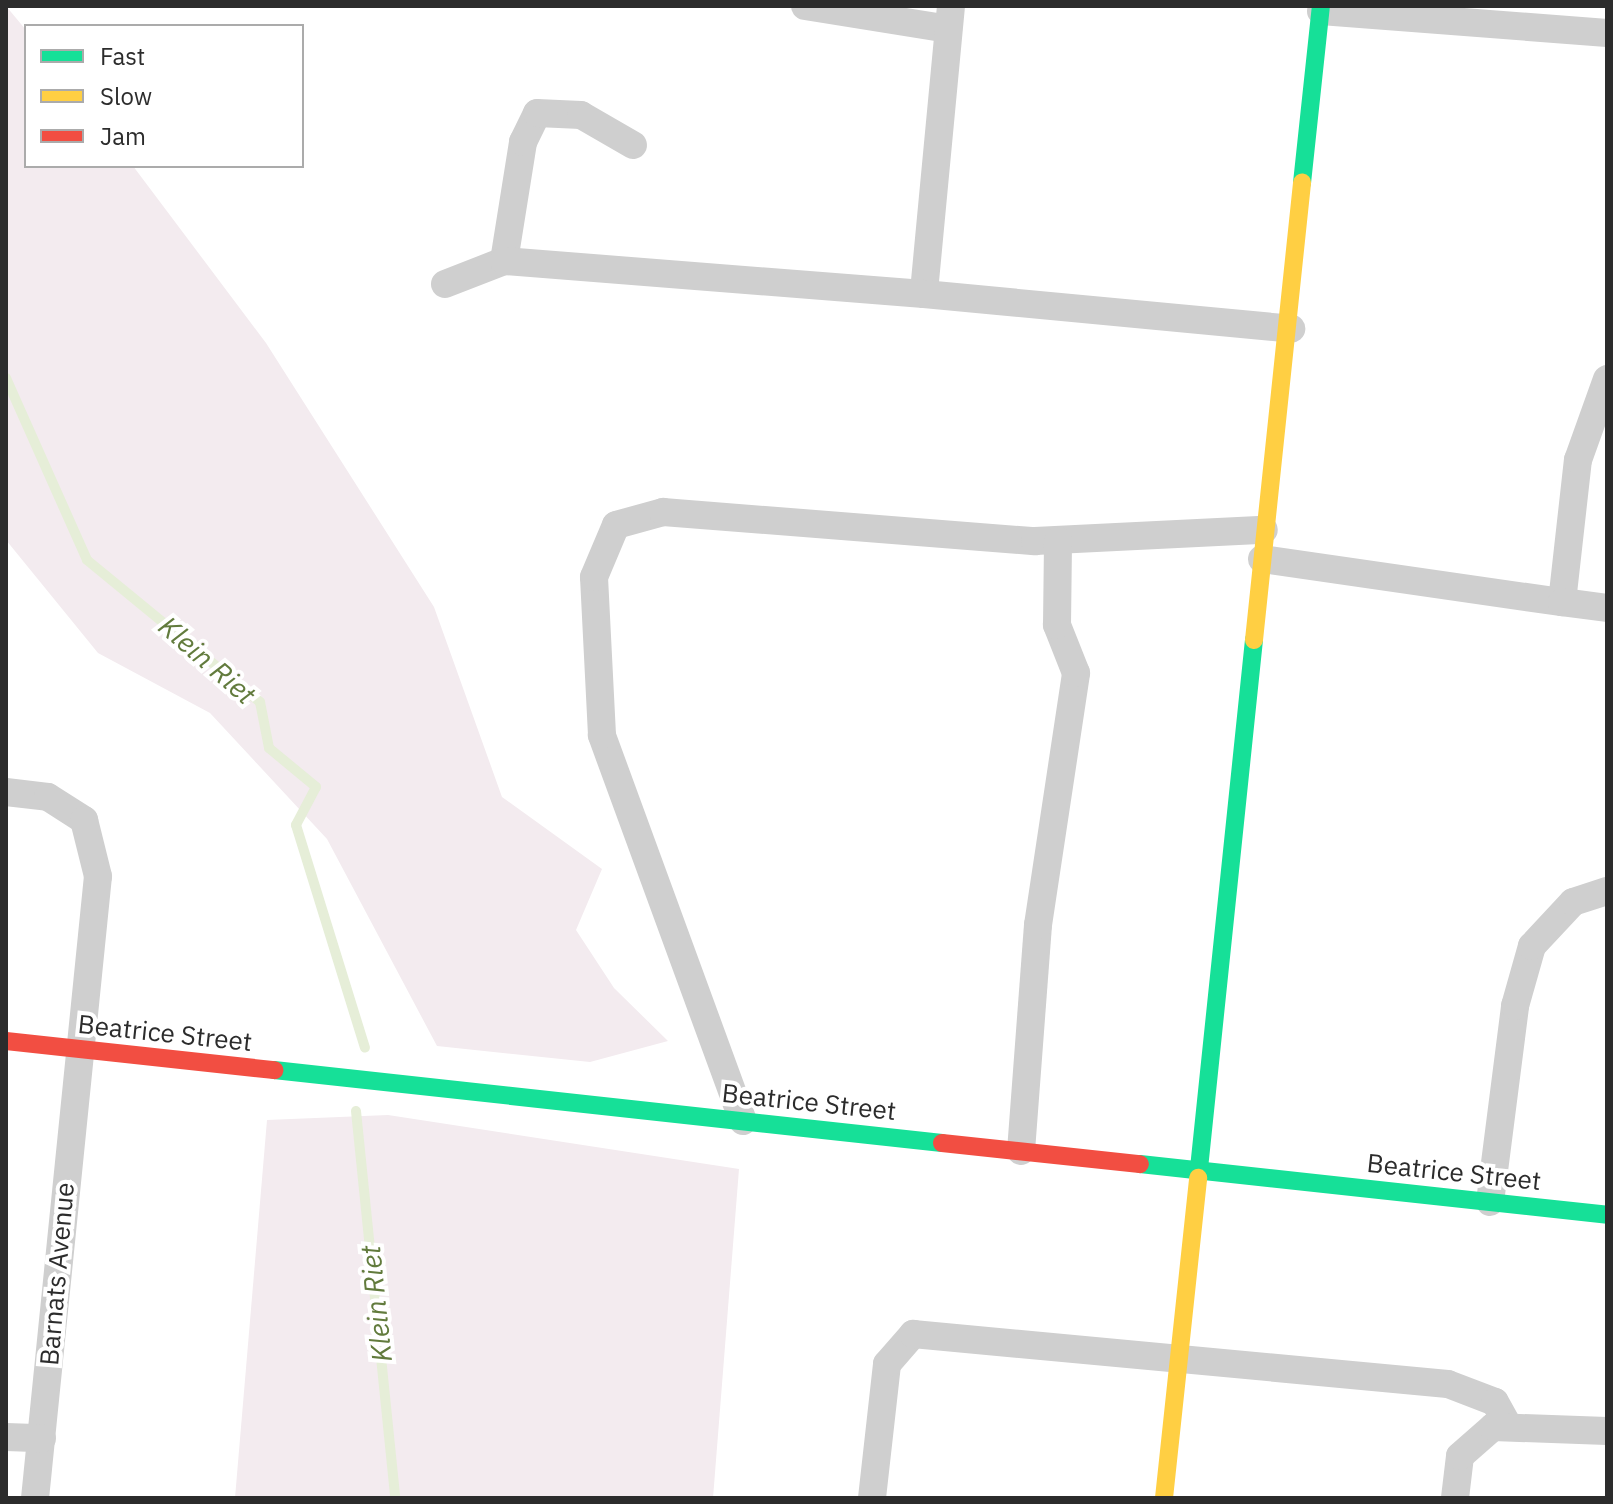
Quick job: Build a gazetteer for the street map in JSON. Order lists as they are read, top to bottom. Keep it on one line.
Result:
{"streets":{"street":["Beatrice Street","Barnats Avenue"]},"crossings":[["Beatrice Street","Barnats Avenue"]],"water":["Klein Riet"],"legend":["Fast","Slow","Jam"]}
